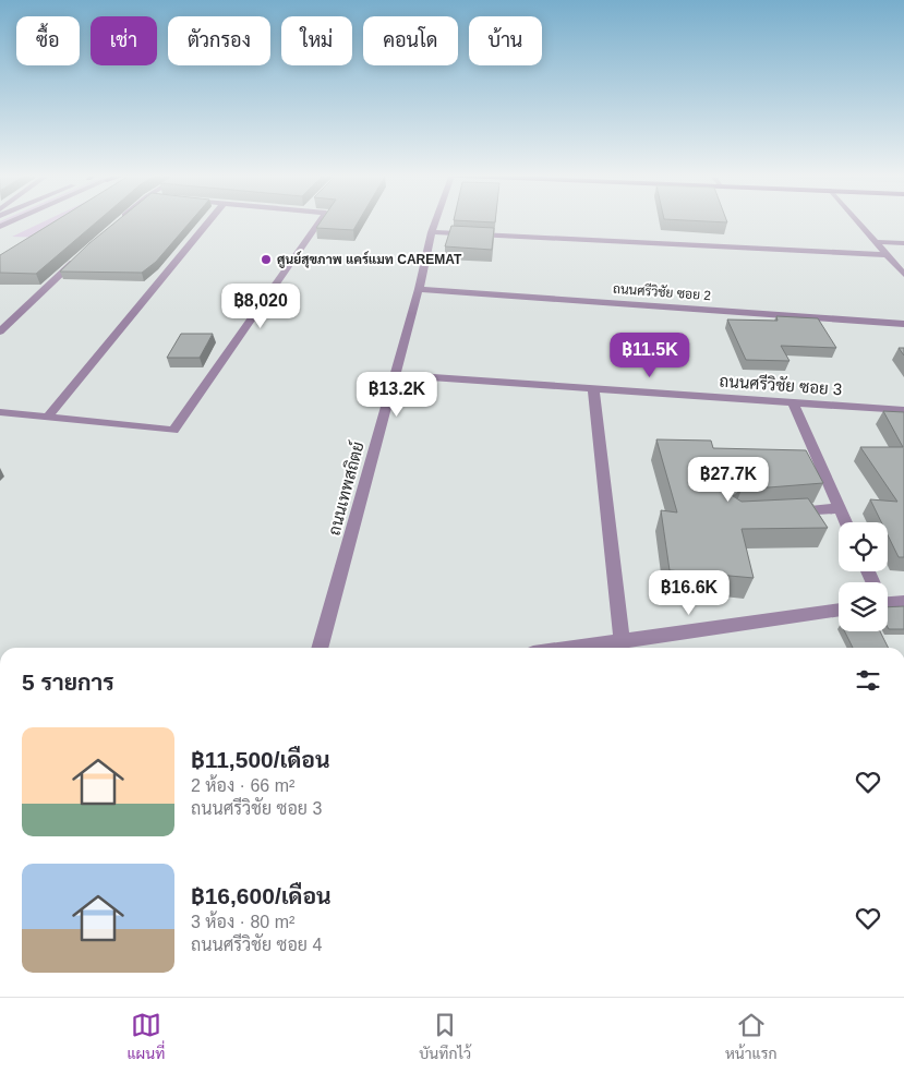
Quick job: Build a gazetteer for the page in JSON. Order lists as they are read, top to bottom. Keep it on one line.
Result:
{"streets":{"street":["ถนนศรีวิชัย ซอย 2","ถนนศรีวิชัย ซอย 3","ถนนเทพสถิตย์"]},"crossings":[["ถนนศรีวิชัย ซอย 2","ถนนเทพสถิตย์"],["ถนนศรีวิชัย ซอย 3","ถนนเทพสถิตย์"]],"places":["ศูนย์สุขภาพ แคร์แมท CAREMAT"],"page":{"chip":["ซื้อ","เช่า","ตัวกรอง","ใหม่","คอนโด","บ้าน"],"price":["฿8,020","฿11.5K","฿13.2K","฿27.7K","฿16.6K"],"heading":"5 รายการ","list":[{"name":"฿11,500/เดือน","note":"2 ห้อง · 66 m² · ถนนศรีวิชัย ซอย 3"},{"name":"฿16,600/เดือน","note":"3 ห้อง · 80 m² · ถนนศรีวิชัย ซอย 4"}],"tabs":["แผนที่","บันทึกไว้","หน้าแรก"]}}
